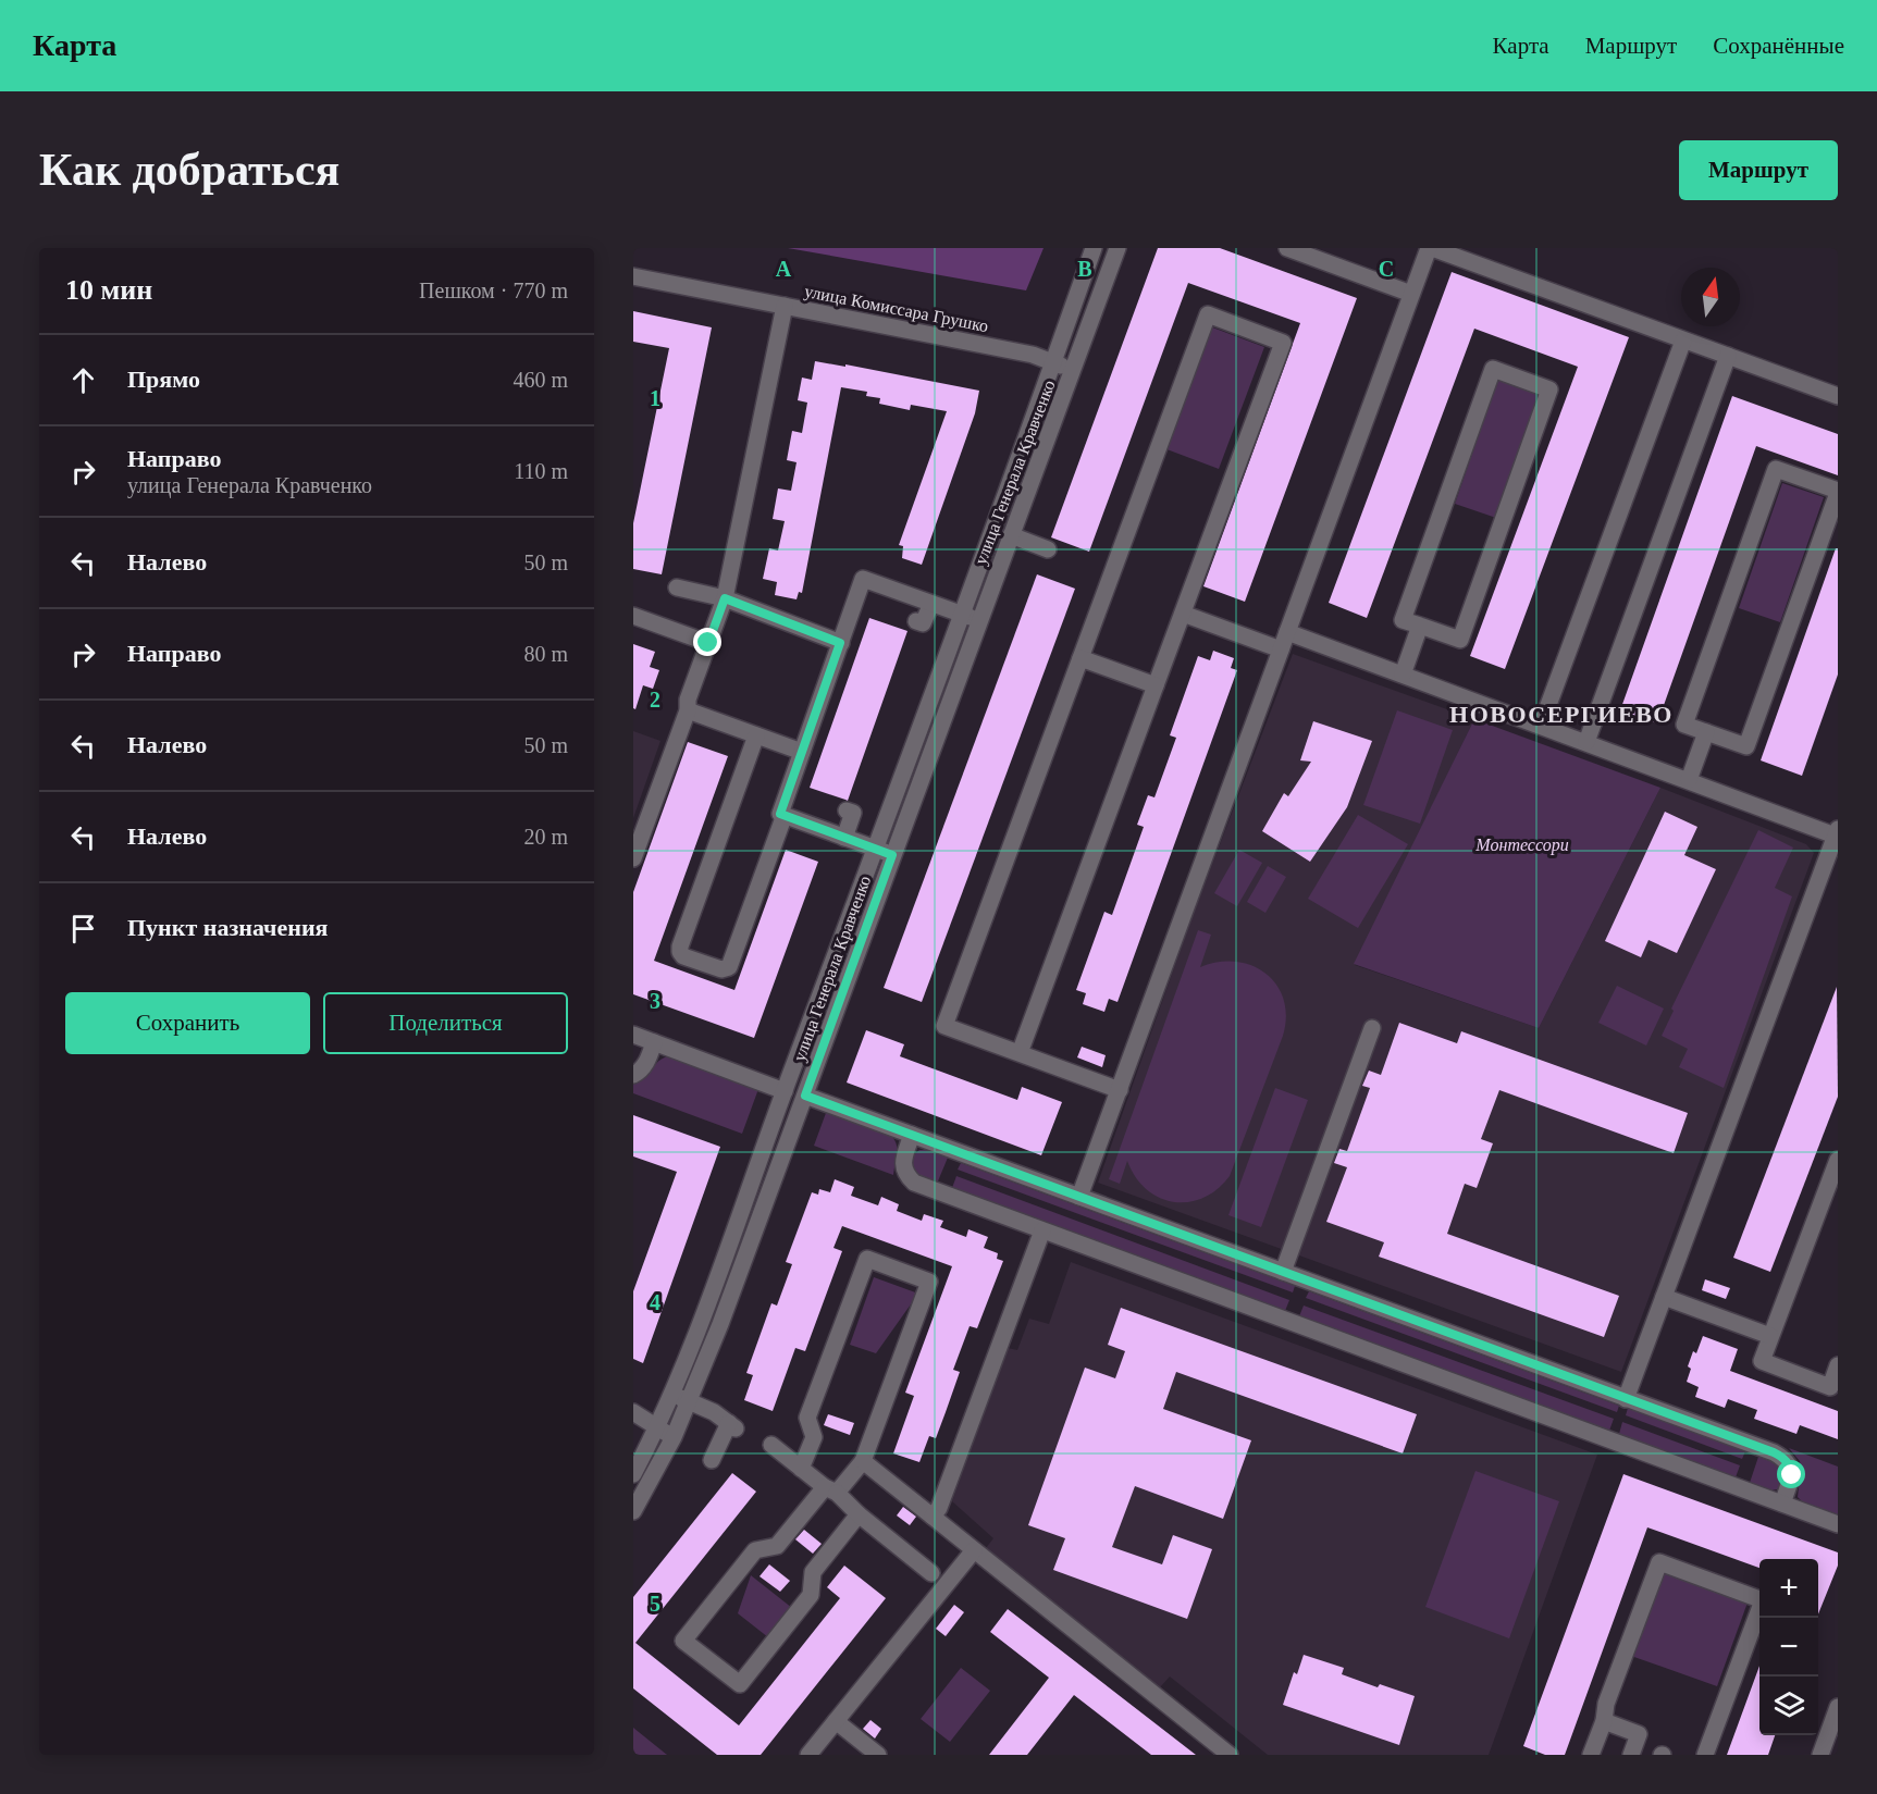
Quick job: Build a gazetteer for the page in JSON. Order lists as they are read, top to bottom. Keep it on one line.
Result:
{"streets":{"street":["улица Комиссара Грушко","улица Генерала Кравченко"]},"crossings":[["улица Комиссара Грушко","улица Генерала Кравченко"]],"districts":["НОВОСЕРГИЕВО"],"parks":["Монтессори"],"north":"top","page":{"header":"Карта","nav":["Карта","Маршрут","Сохранённые"],"buttons":["Маршрут",["Сохранить","Поделиться"]],"title":"Как добраться","heading":["10 мин","Пешком · 770 m"],"list":[["Прямо","460 m"],["Направо","улица Генерала Кравченко","110 m"],["Налево","50 m"],["Направо","80 m"],["Налево","50 m"],["Налево","20 m"],"Пункт назначения"],"map_buttons":["+","−"]},"grid":{"columns":["A","B","C"],"rows":["1","2","3","4","5"]}}
